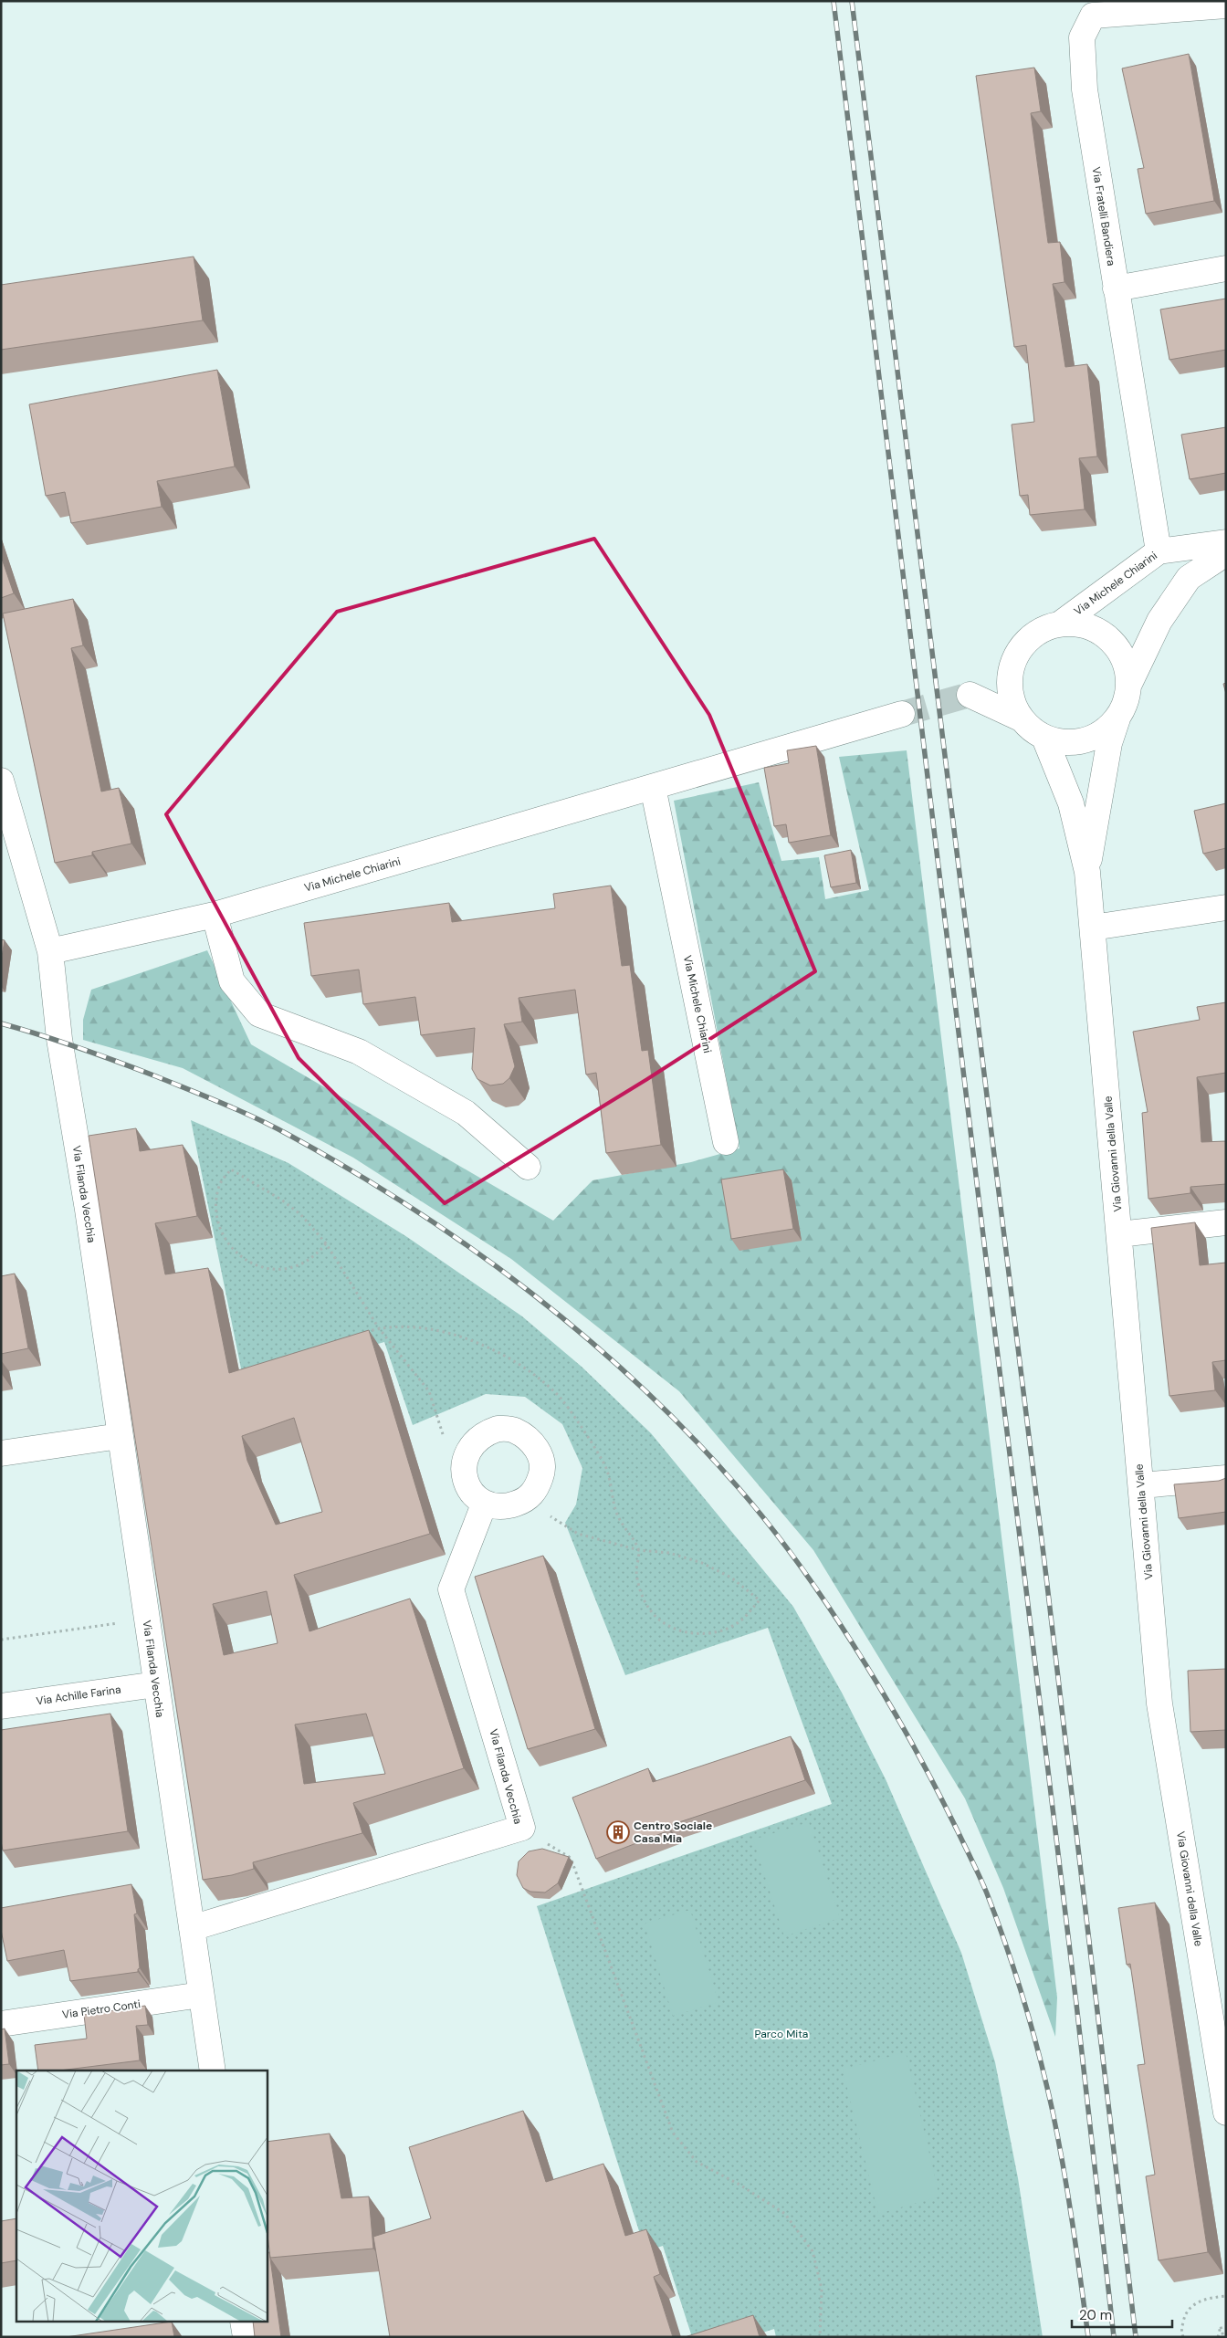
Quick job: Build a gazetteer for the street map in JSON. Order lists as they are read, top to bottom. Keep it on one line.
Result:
{"streets":{"street":["Via Fratelli Bandiera","Via Michele Chiarini","Via Giovanni della Valle","Via Filanda Vecchia","Via Achille Farina","Via Pietro Conti"]},"crossings":[["Via Fratelli Bandiera","Via Michele Chiarini"],["Via Michele Chiarini","Via Giovanni della Valle"],["Via Michele Chiarini","Via Filanda Vecchia"],["Via Filanda Vecchia","Via Achille Farina"],["Via Filanda Vecchia","Via Pietro Conti"]],"parks":["Parco Mita"],"places":{"building":["Centro Sociale Casa Mia"]},"scale_bar":"20 m"}
